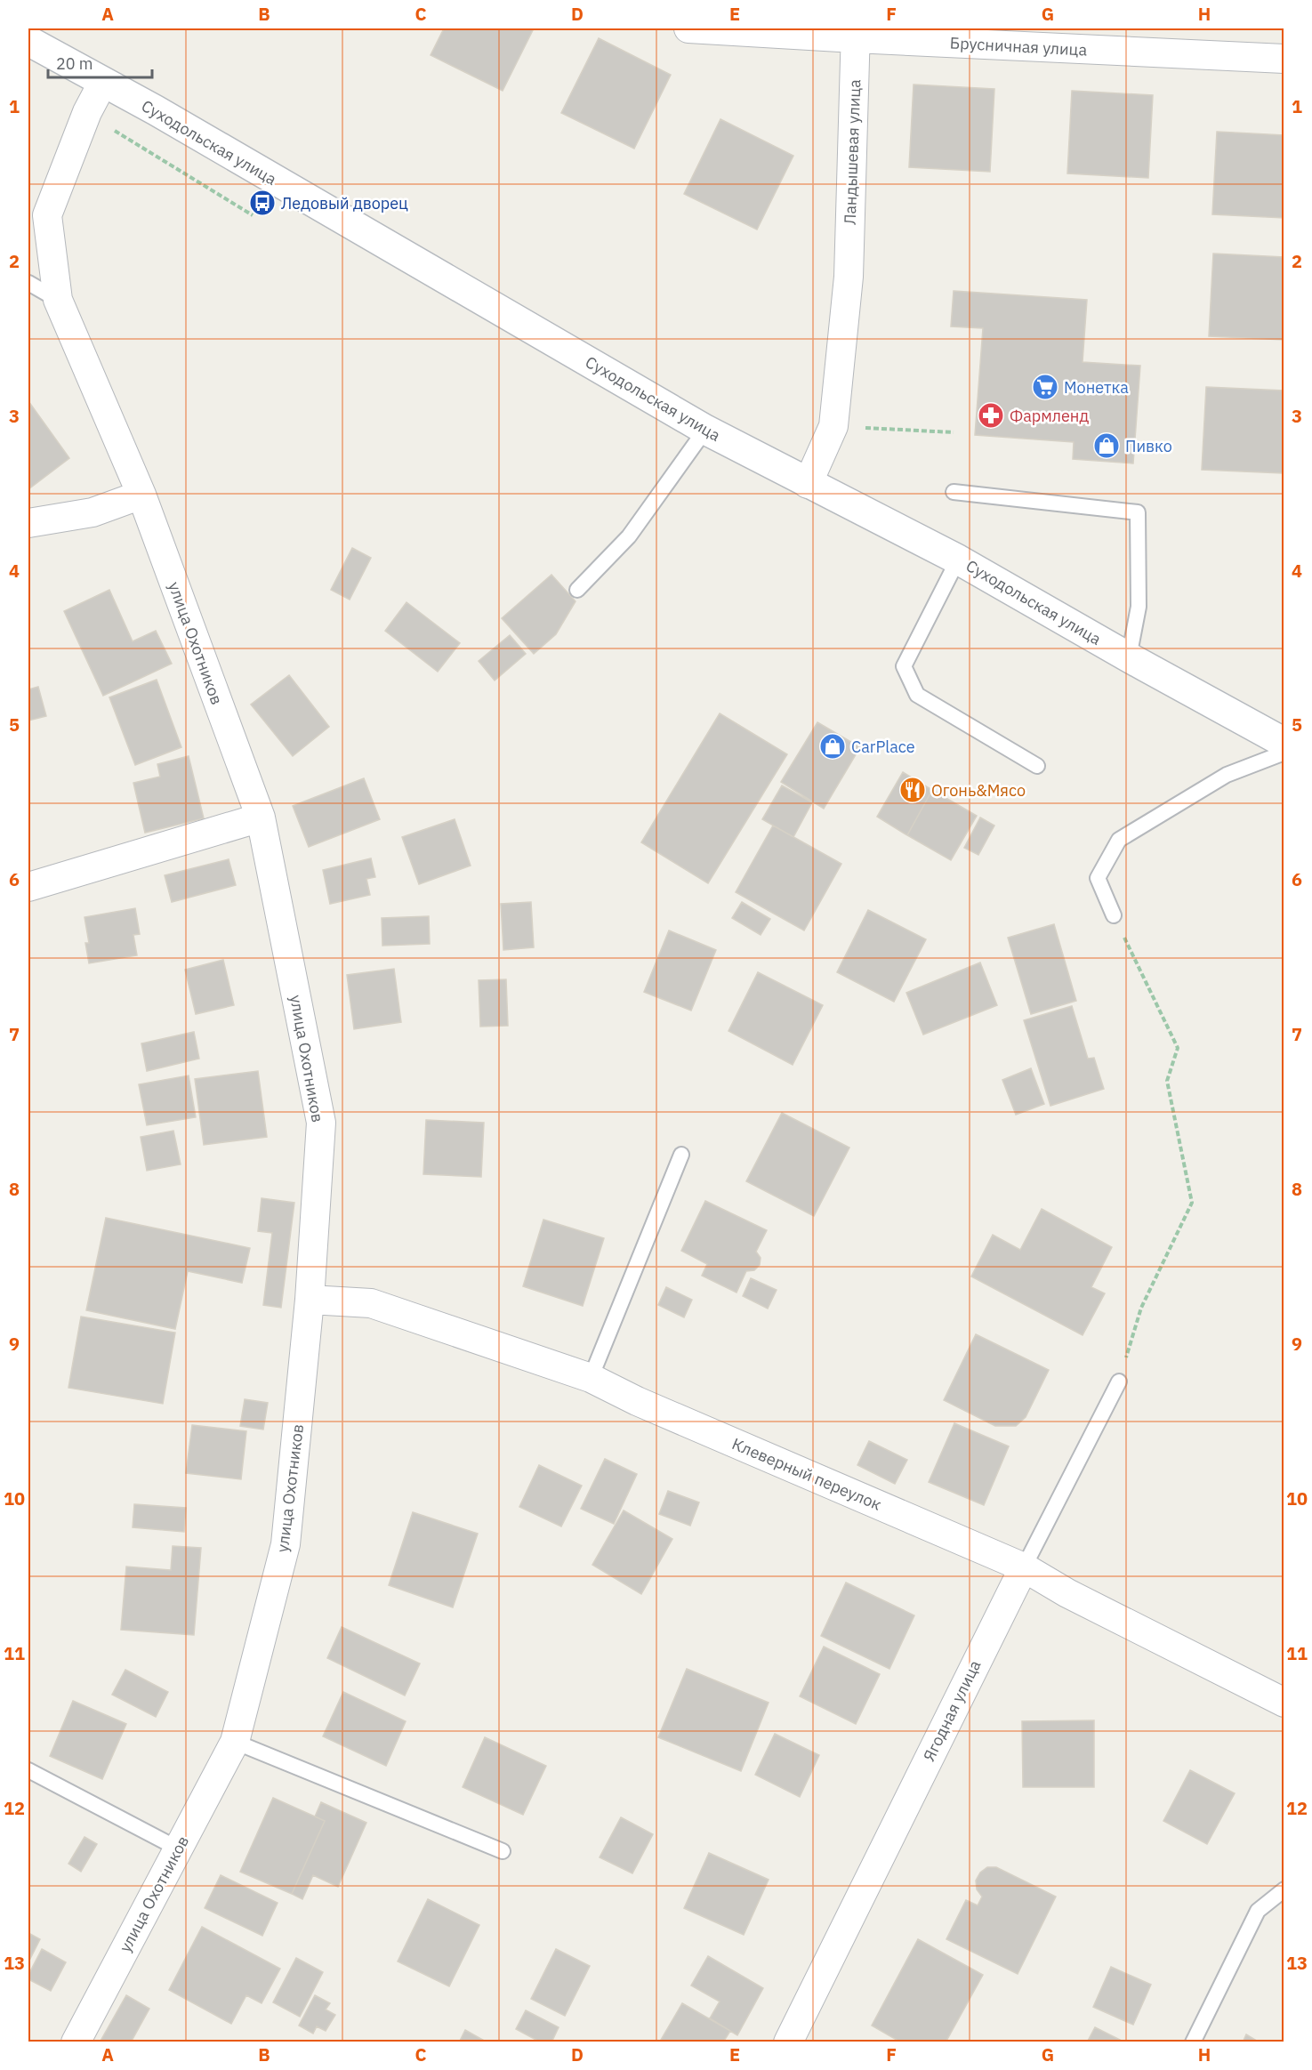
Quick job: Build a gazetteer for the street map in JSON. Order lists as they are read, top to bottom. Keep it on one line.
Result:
{"streets":{"main road":["Суходольская улица"],"street":["Брусничная улица","Ландышевая улица","улица Охотников","Клеверный переулок","Ягодная улица"]},"crossings":[["Брусничная улица","Ландышевая улица"],["Суходольская улица","Ландышевая улица"],["Суходольская улица","улица Охотников"],["улица Охотников","Клеверный переулок"],["Клеверный переулок","Ягодная улица"]],"places":{"bus stop":["Ледовый дворец"],"supermarket":["Монетка"],"pharmacy":["Фармленд"],"shop":["Пивко","CarPlace"],"restaurant":["Огонь&Мясо"]},"scale_bar":"20 m","grid":{"columns":["A","B","C","D","E","F","G","H"],"rows":["1","2","3","4","5","6","7","8","9","10","11","12","13"]}}
